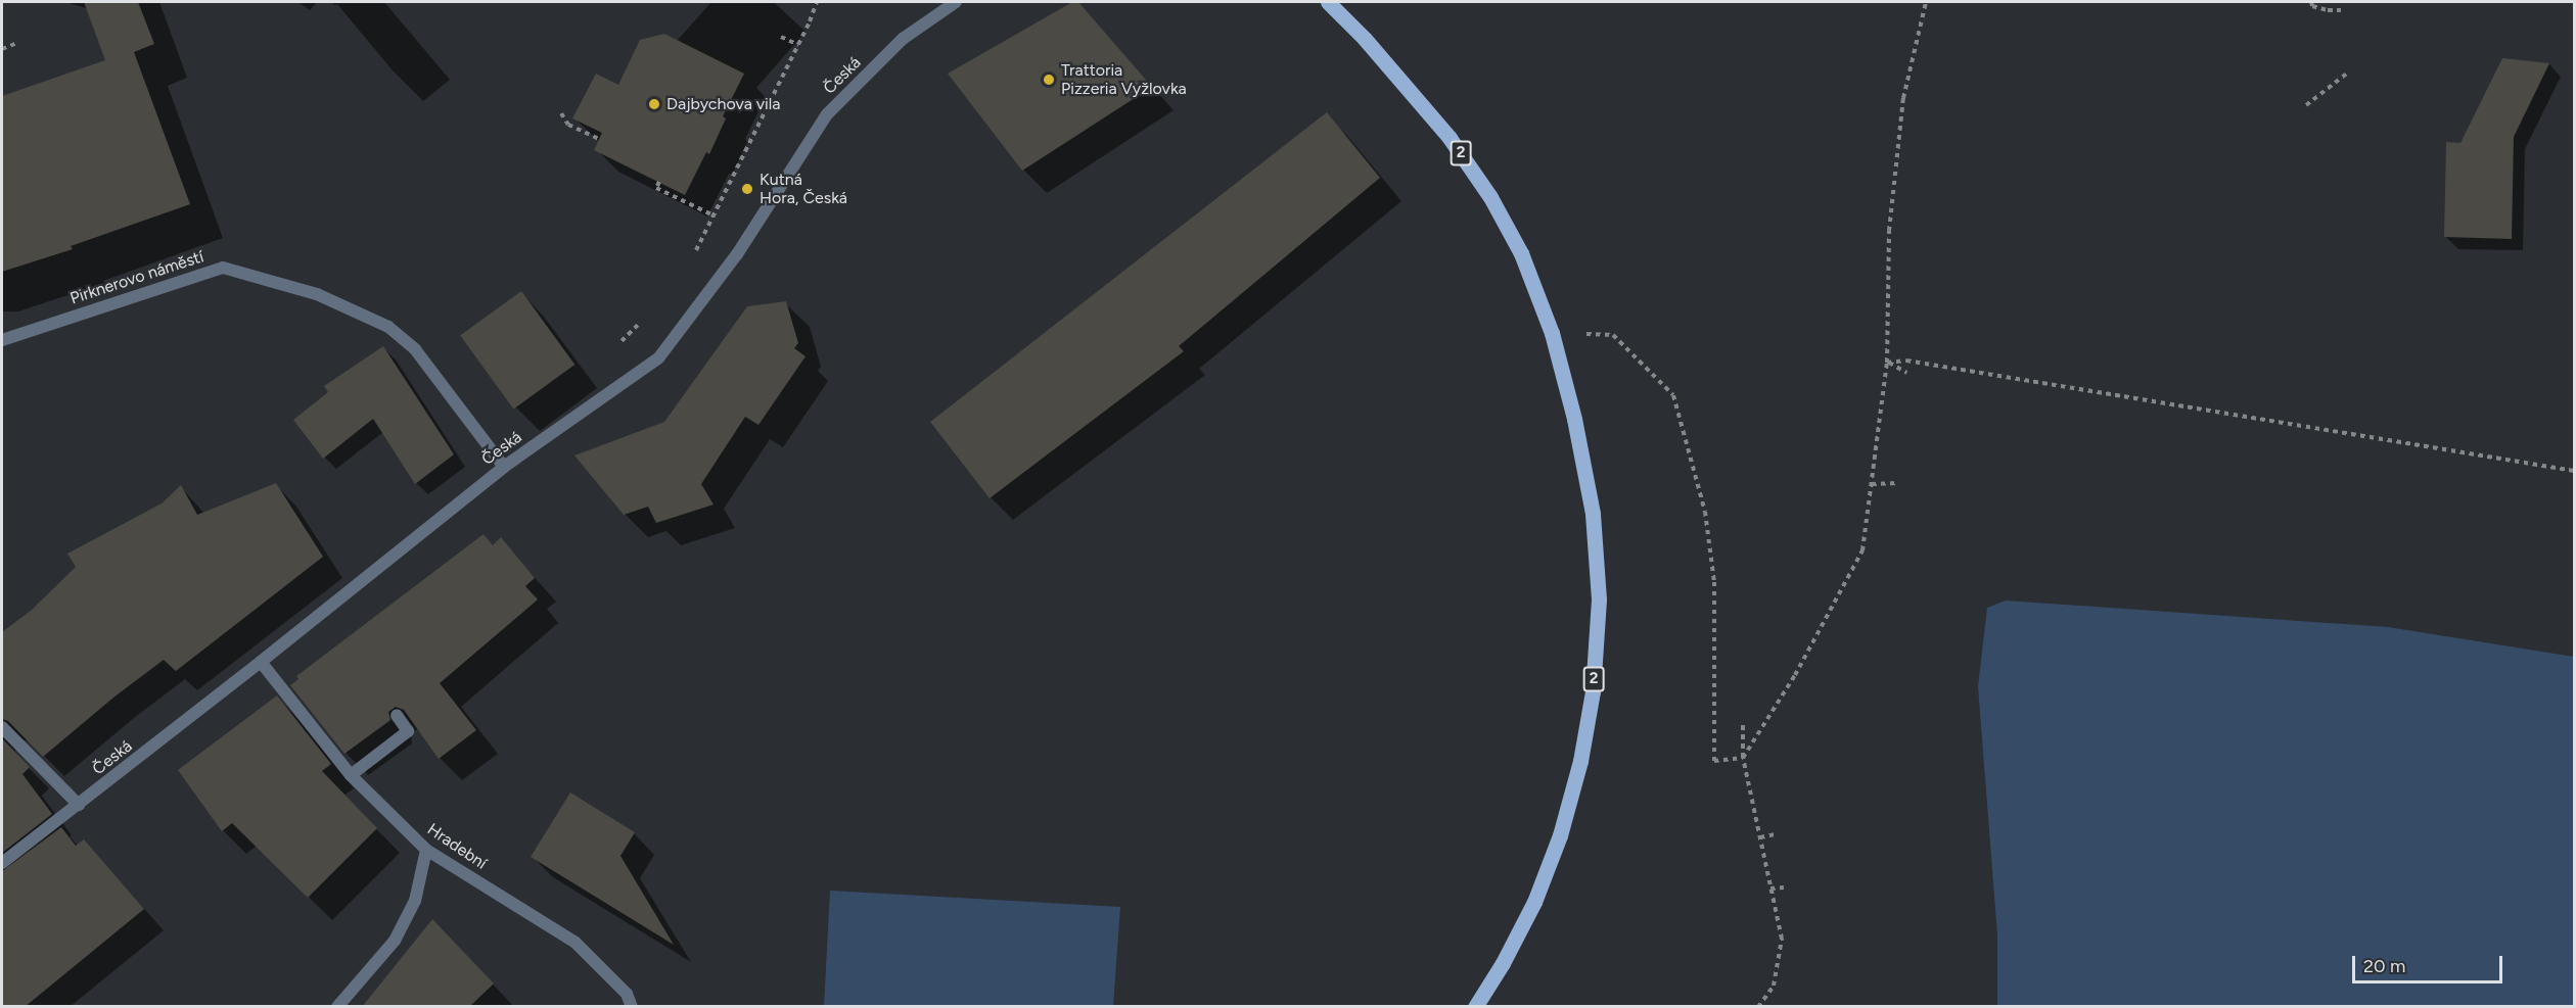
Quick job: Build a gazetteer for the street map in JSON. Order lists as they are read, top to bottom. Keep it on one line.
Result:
{"streets":{"main road":["2"],"street":["Česká","Pirknerovo náměstí","Hradební"]},"crossings":[["Česká","Pirknerovo náměstí"],["Česká","Hradební"]],"places":["Trattoria Pizzeria Vyžlovka","Dajbychova vila","Kutná Hora, Česká"],"scale_bar":"20 m"}
